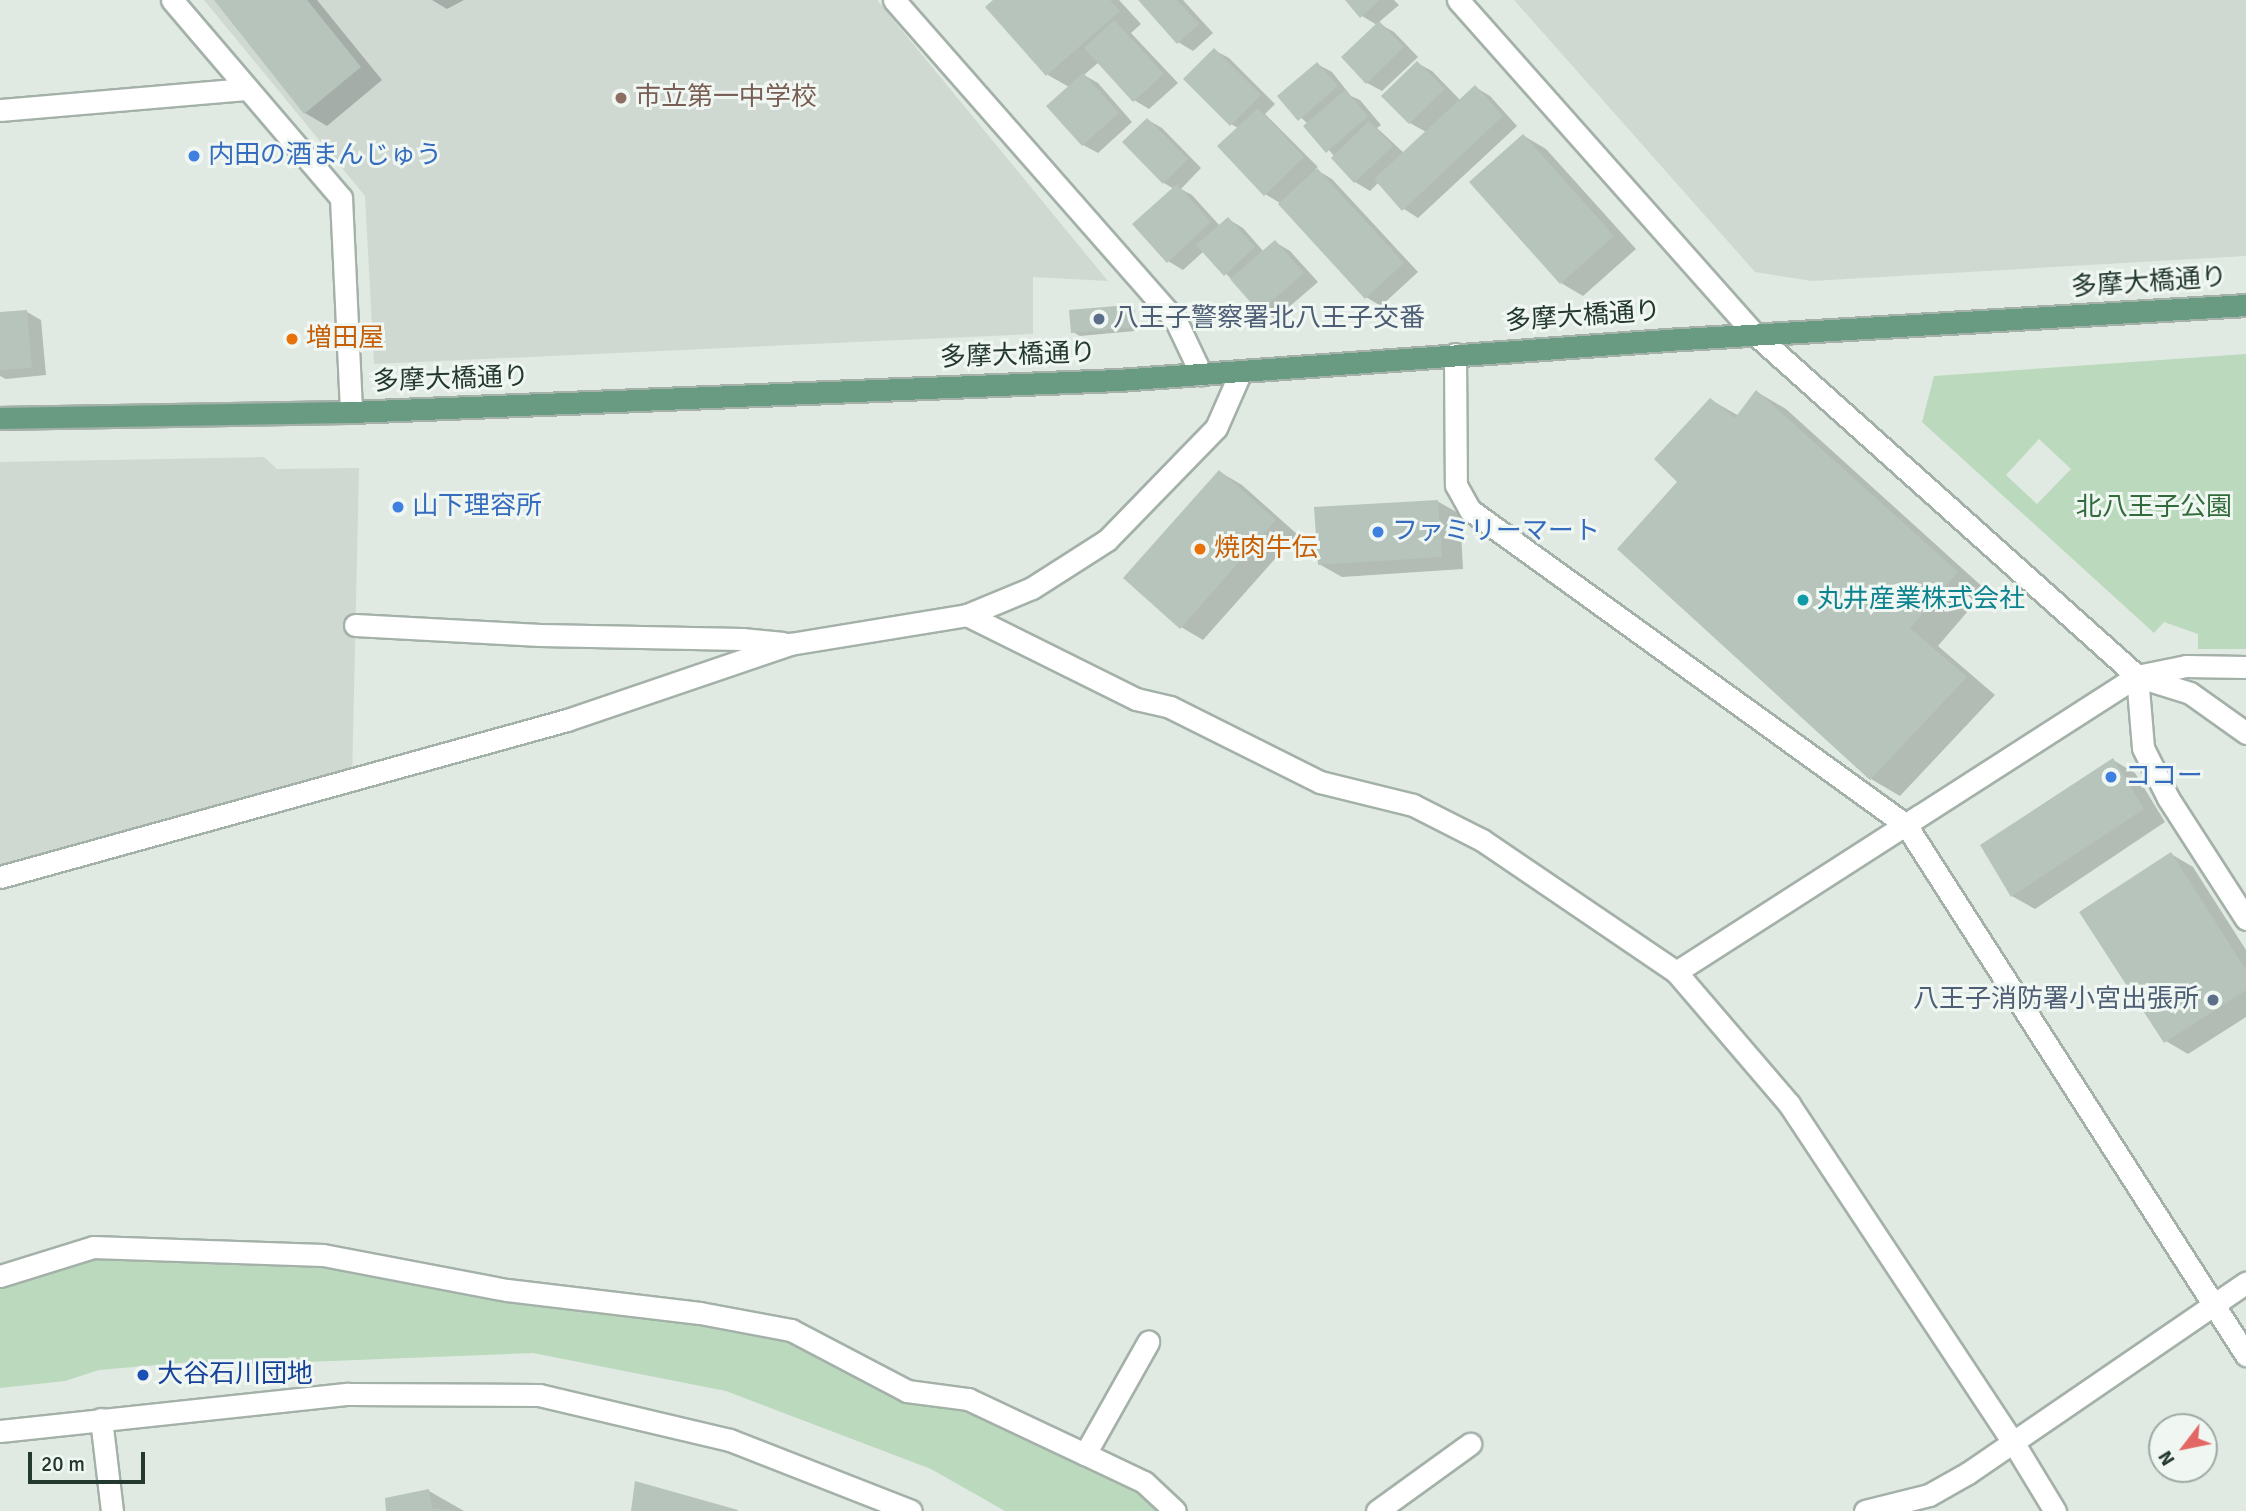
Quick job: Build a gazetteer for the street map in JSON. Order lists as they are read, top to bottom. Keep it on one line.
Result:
{"streets":{"main road":["多摩大橋通り"]},"parks":["北八王子公園"],"places":["市立第一中学校","内田の酒まんじゅう","八王子警察署北八王子交番","増田屋","山下理容所","ファミリーマート","焼肉牛伝","丸井産業株式会社","ココー","八王子消防署小宮出張所","大谷石川団地"],"scale_bar":"20 m","north":"bottom left"}
